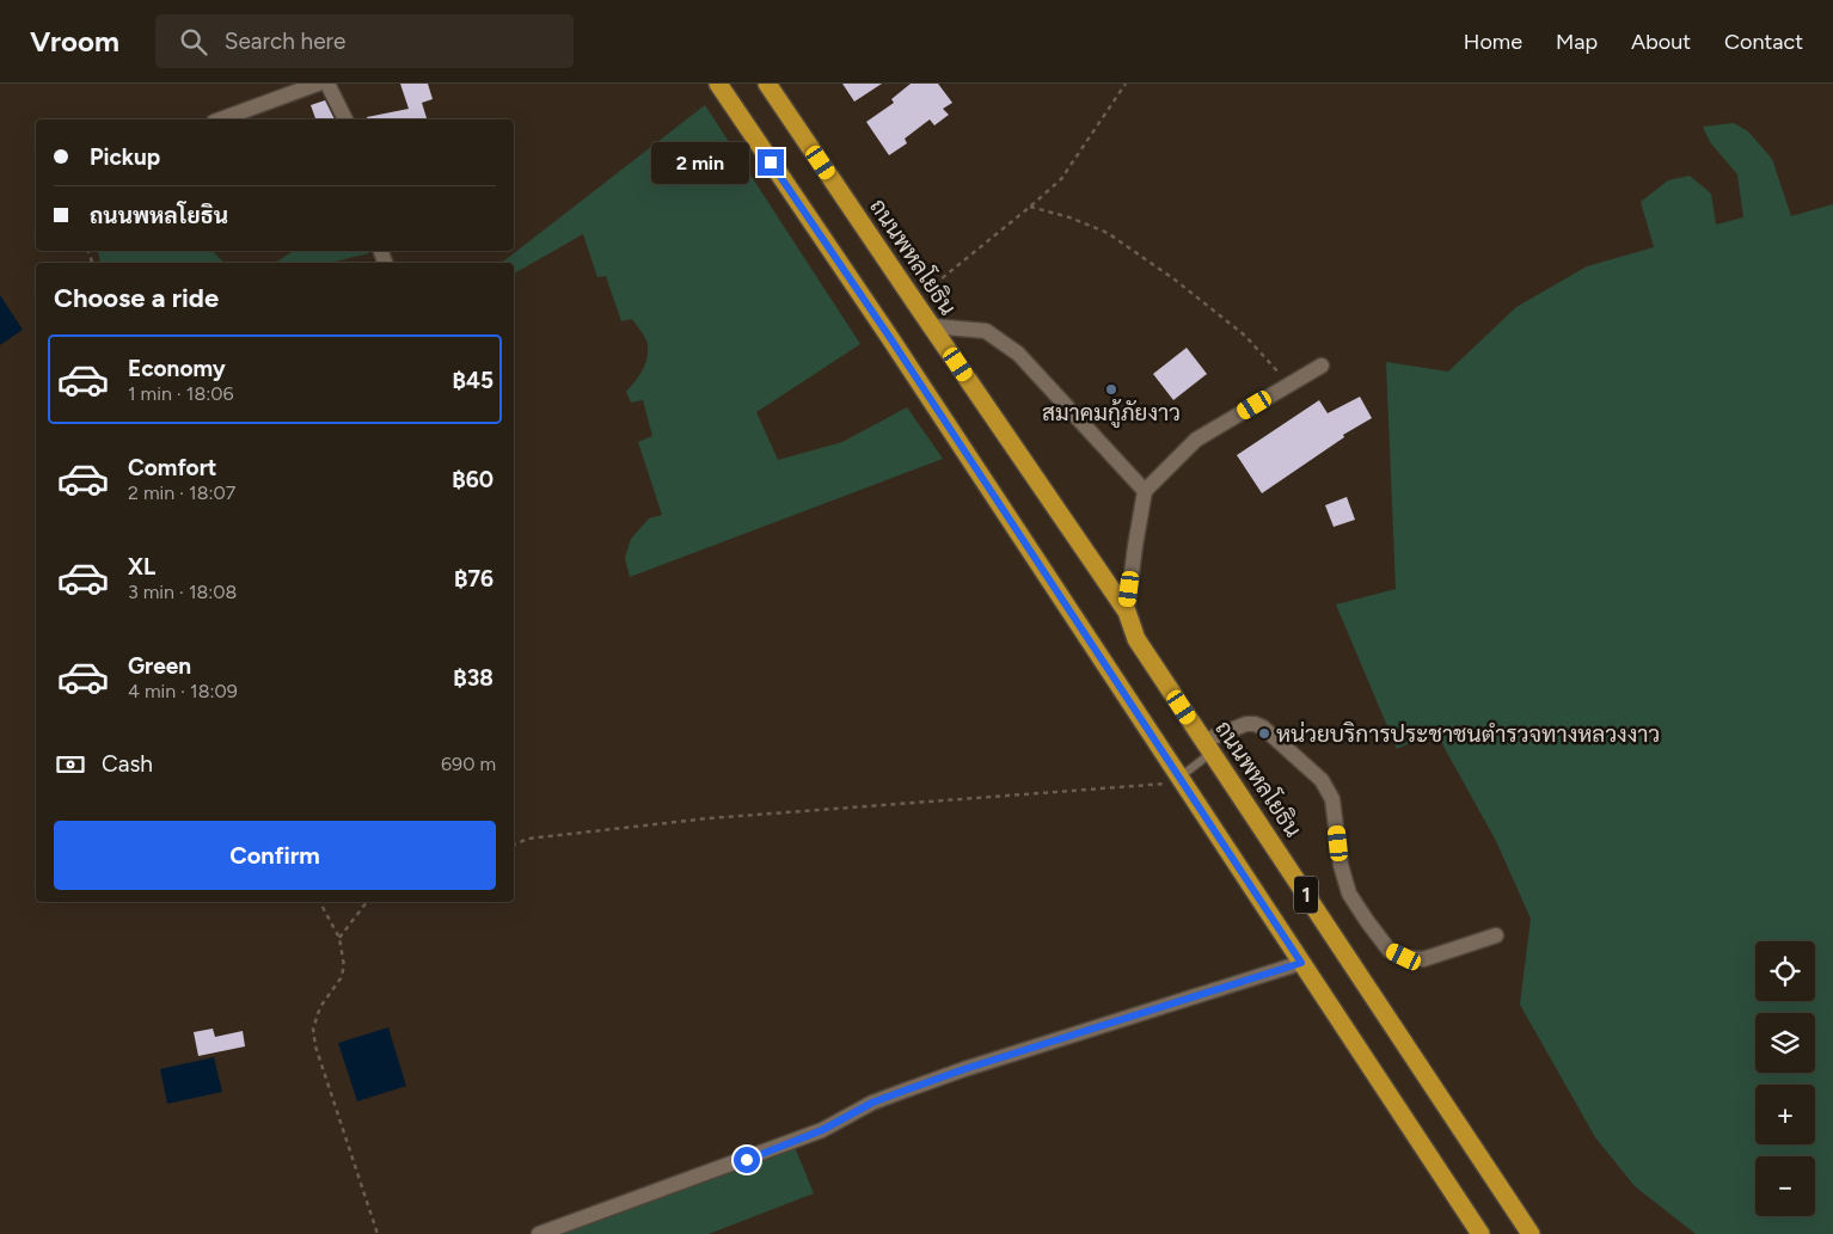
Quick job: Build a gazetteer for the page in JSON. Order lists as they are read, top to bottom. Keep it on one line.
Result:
{"streets":{"highway":["ถนนพหลโยธิน","1"]},"places":["สมาคมกู้ภัยงาว","หน่วยบริการประชาชนตำรวจทางหลวงงาว"],"page":{"header":"Vroom","search":"Search here","nav":["Home","Map","About","Contact"],"banner":["Pickup","ถนนพหลโยธิน"],"bubble":"2 min","heading":"Choose a ride","list":[{"name":"Economy","note":"1 min · 18:06","value":"฿45"},{"name":"Comfort","note":"2 min · 18:07","value":"฿60"},{"name":"XL","note":"3 min · 18:08","value":"฿76"},{"name":"Green","note":"4 min · 18:09","value":"฿38"}],"pay":["Cash","690 m"],"buttons":"Confirm","map_buttons":["+","−"]}}
